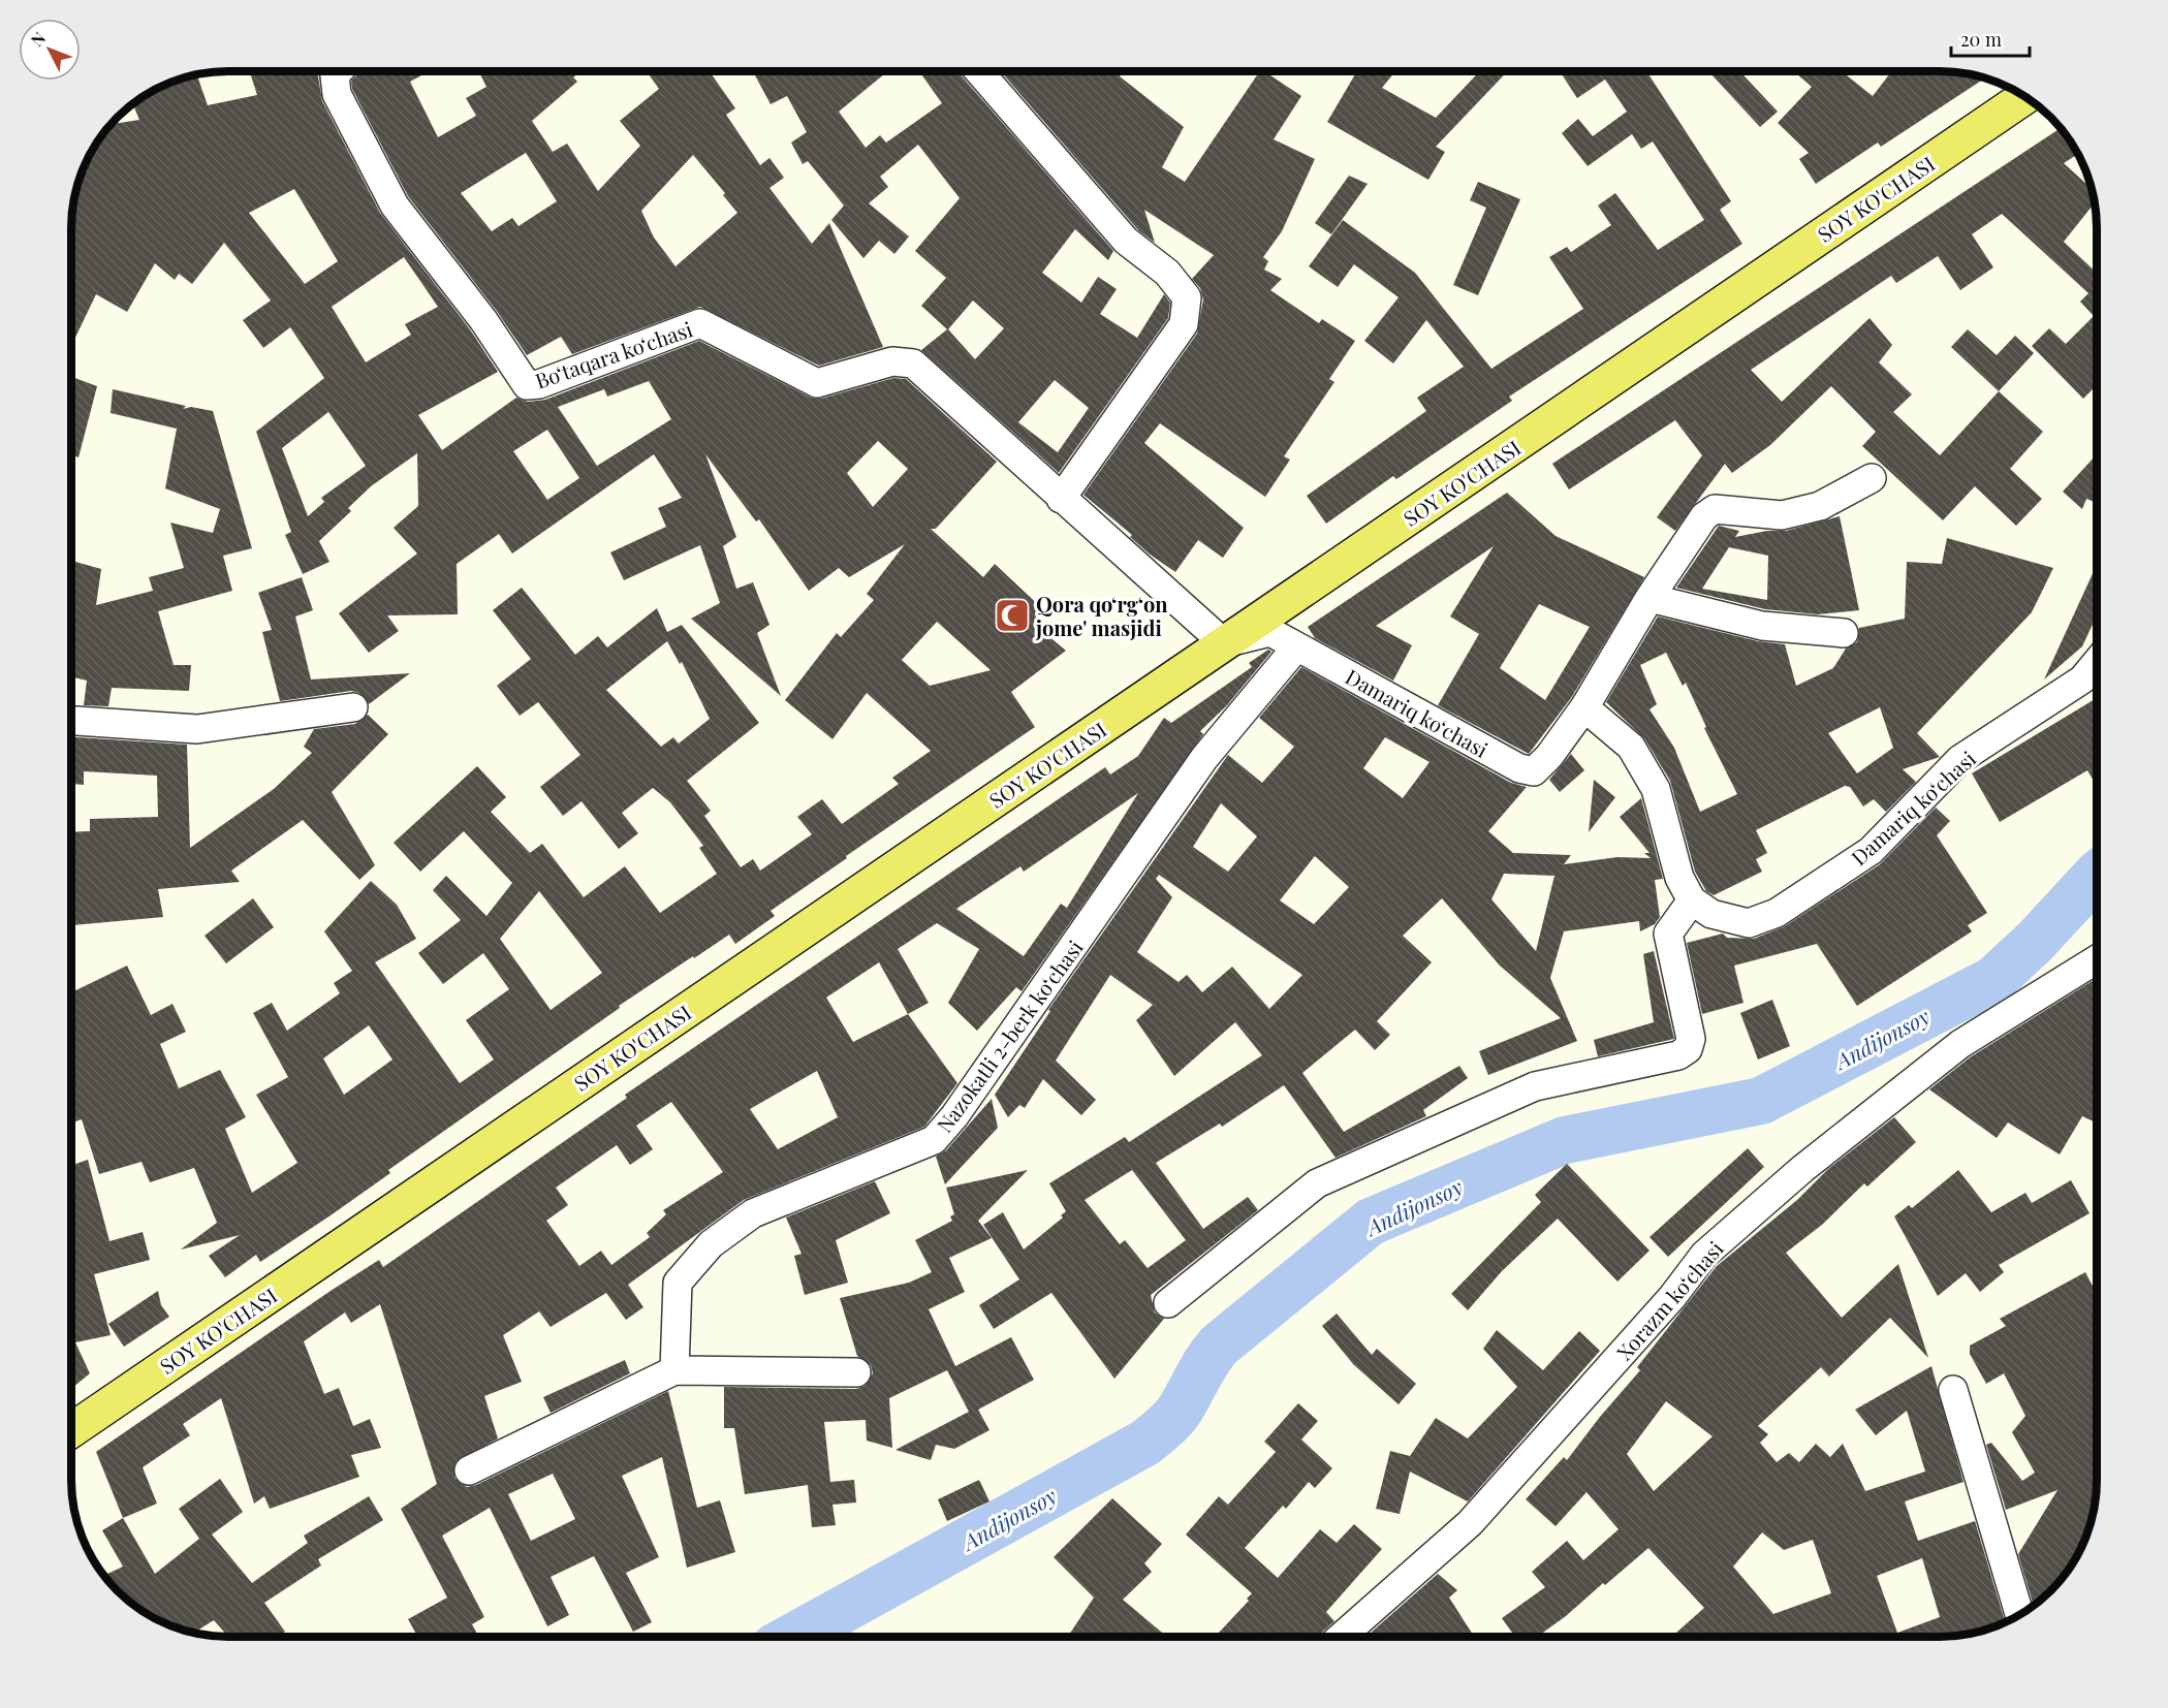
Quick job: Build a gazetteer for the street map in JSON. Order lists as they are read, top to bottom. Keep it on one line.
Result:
{"streets":{"main road":["SOY KO'CHASI"],"street":["Boʻtaqara koʻchasi","Damariq koʻchasi","Nazokatli 2-berk koʻchasi","Xorazm koʻchasi"]},"crossings":[["SOY KO'CHASI","Boʻtaqara koʻchasi"],["SOY KO'CHASI","Damariq koʻchasi"],["Boʻtaqara koʻchasi","Damariq koʻchasi"],["Damariq koʻchasi","Nazokatli 2-berk koʻchasi"]],"water":["Andijonsoy"],"places":{"mosque":["Qora qoʻrgʻon jome' masjidi"]},"scale_bar":"20 m","north":"top left"}
